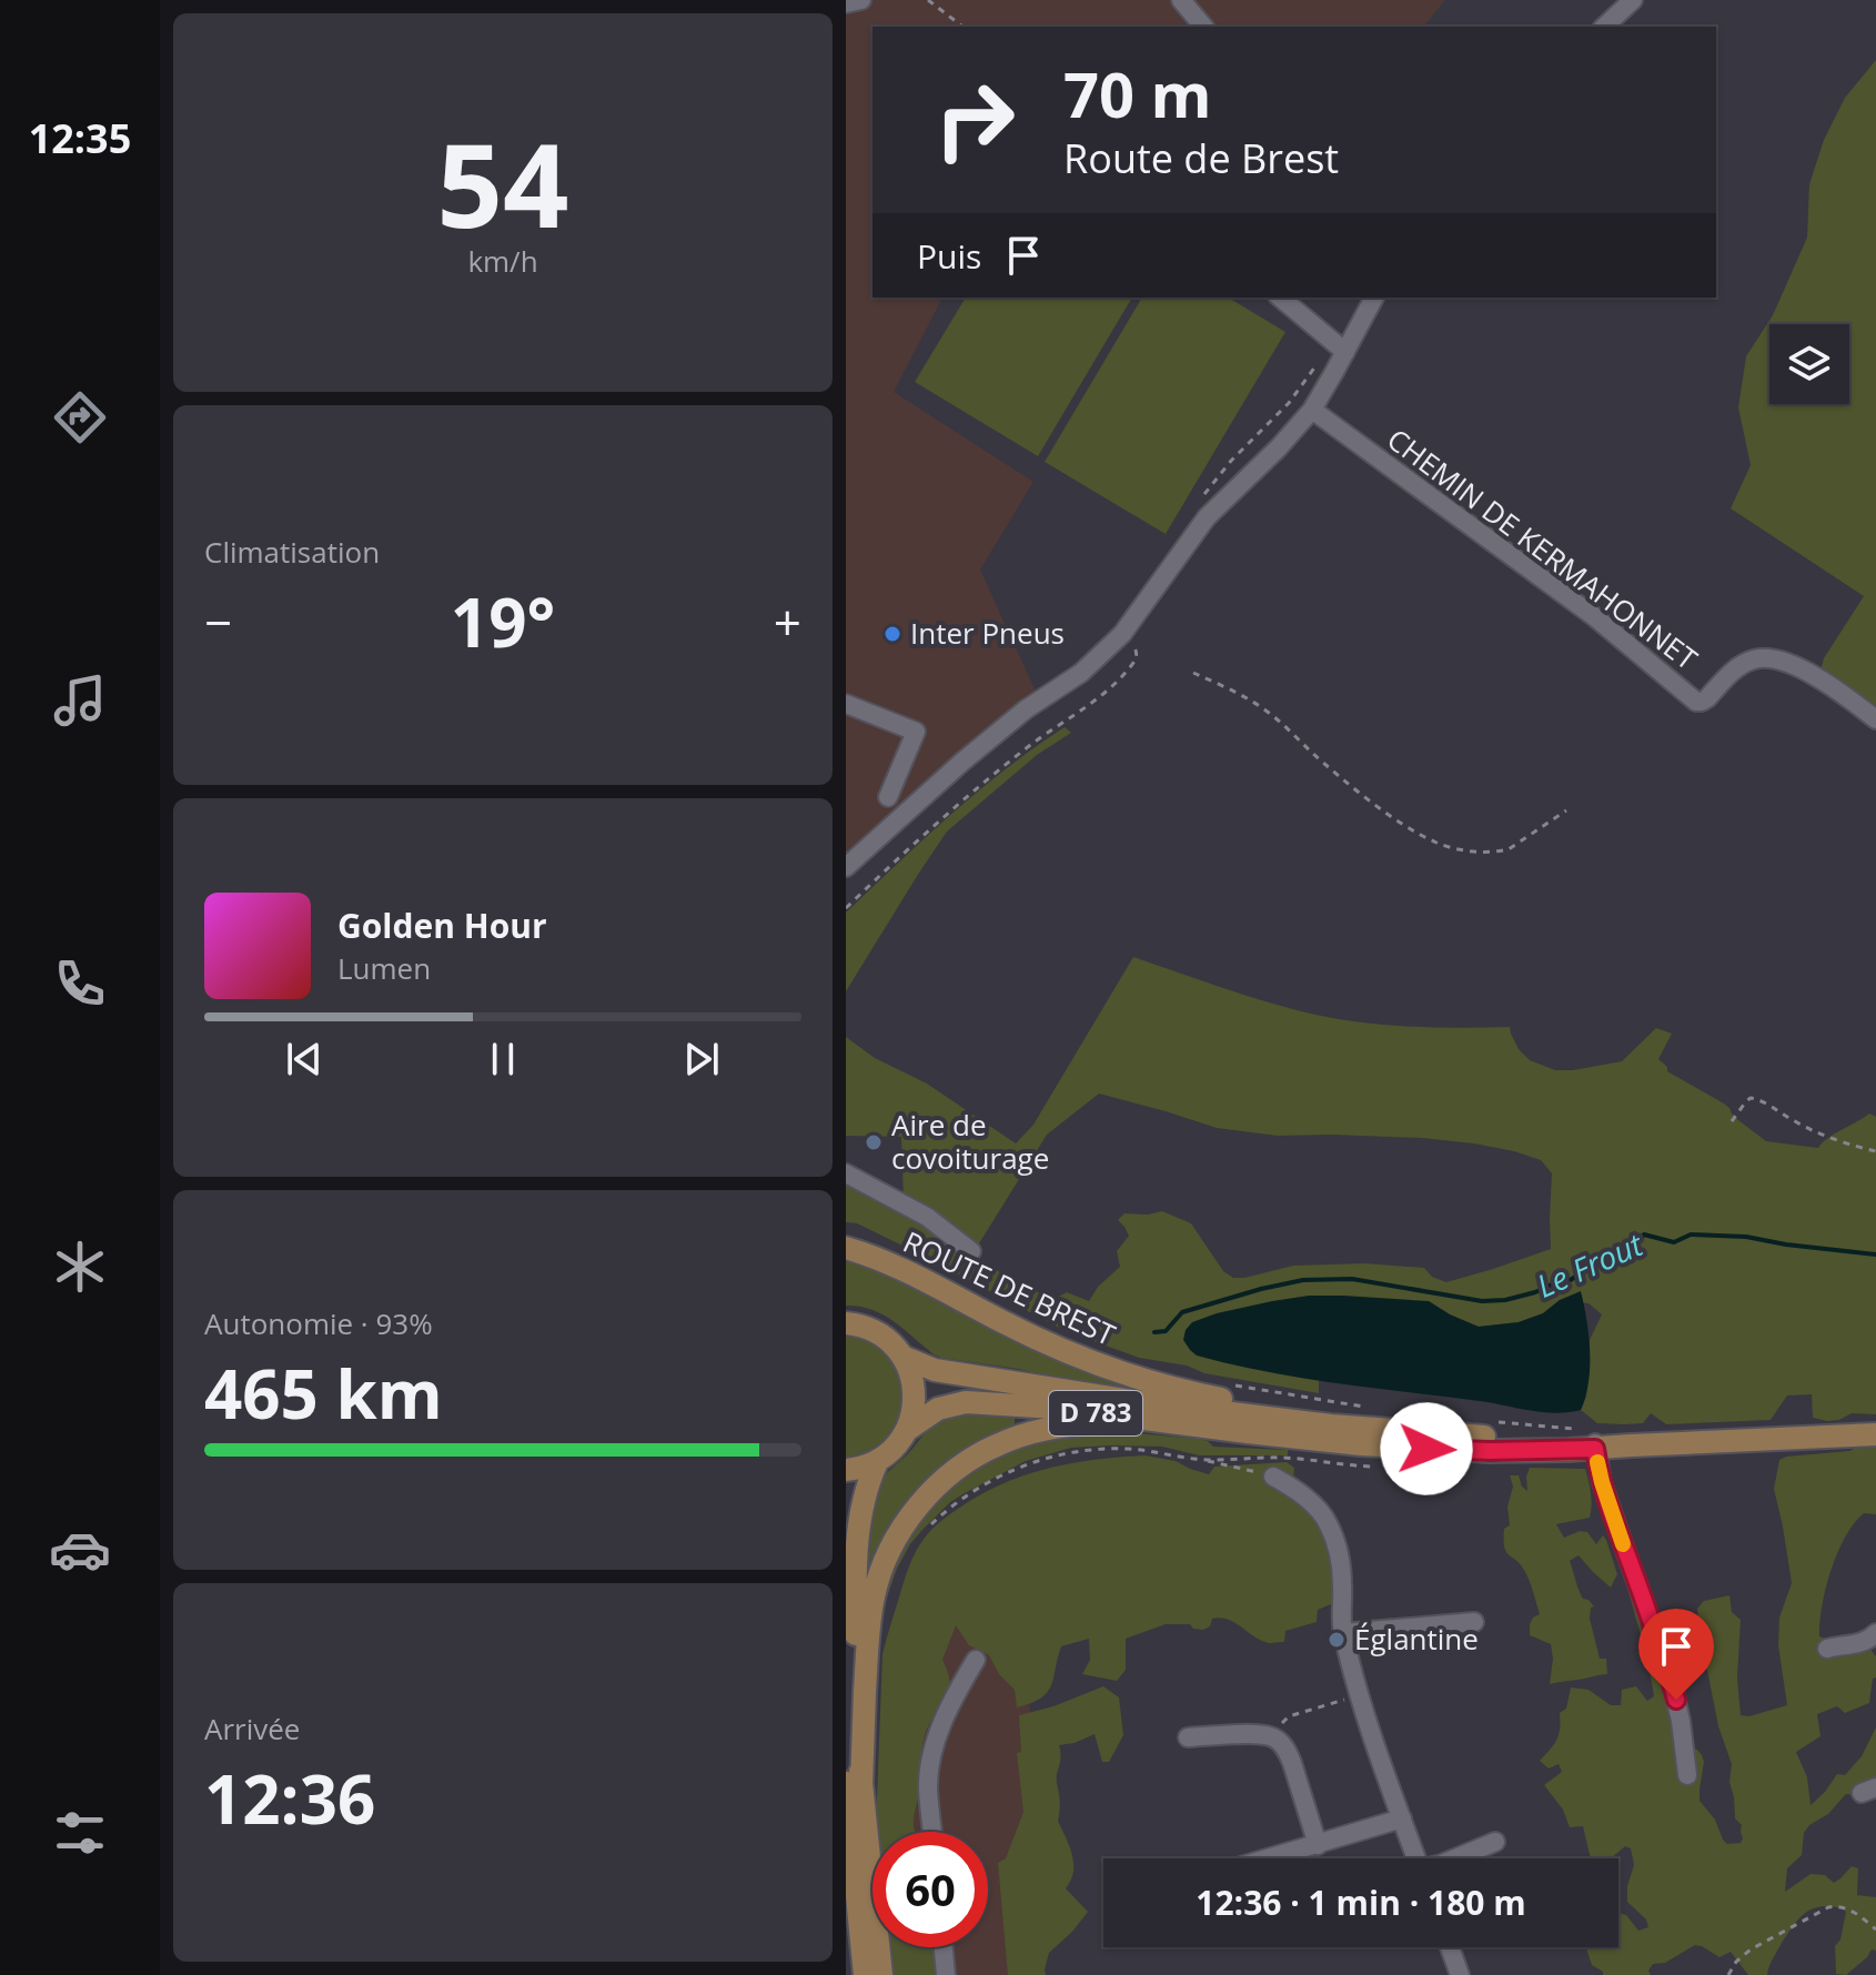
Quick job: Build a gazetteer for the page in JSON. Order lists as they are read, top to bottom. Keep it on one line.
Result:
{"streets":{"main road":["ROUTE DE BREST","D 783"],"street":["CHEMIN DE KERMAHONNET"]},"water":["Le Frout"],"places":["Inter Pneus","Aire de covoiturage","Églantine"],"page":{"tabs":"12:35","tile":[["54","km/h"],"Climatisation",["Autonomie · 93%","465 km"],["Arrivée","12:36"]],"turn":["70 m","Route de Brest"],"then":"Puis","heat":["−","19°","+"],"song":["Golden Hour","Lumen"],"limit":"60","trip":"12:36 · 1 min · 180 m"}}
